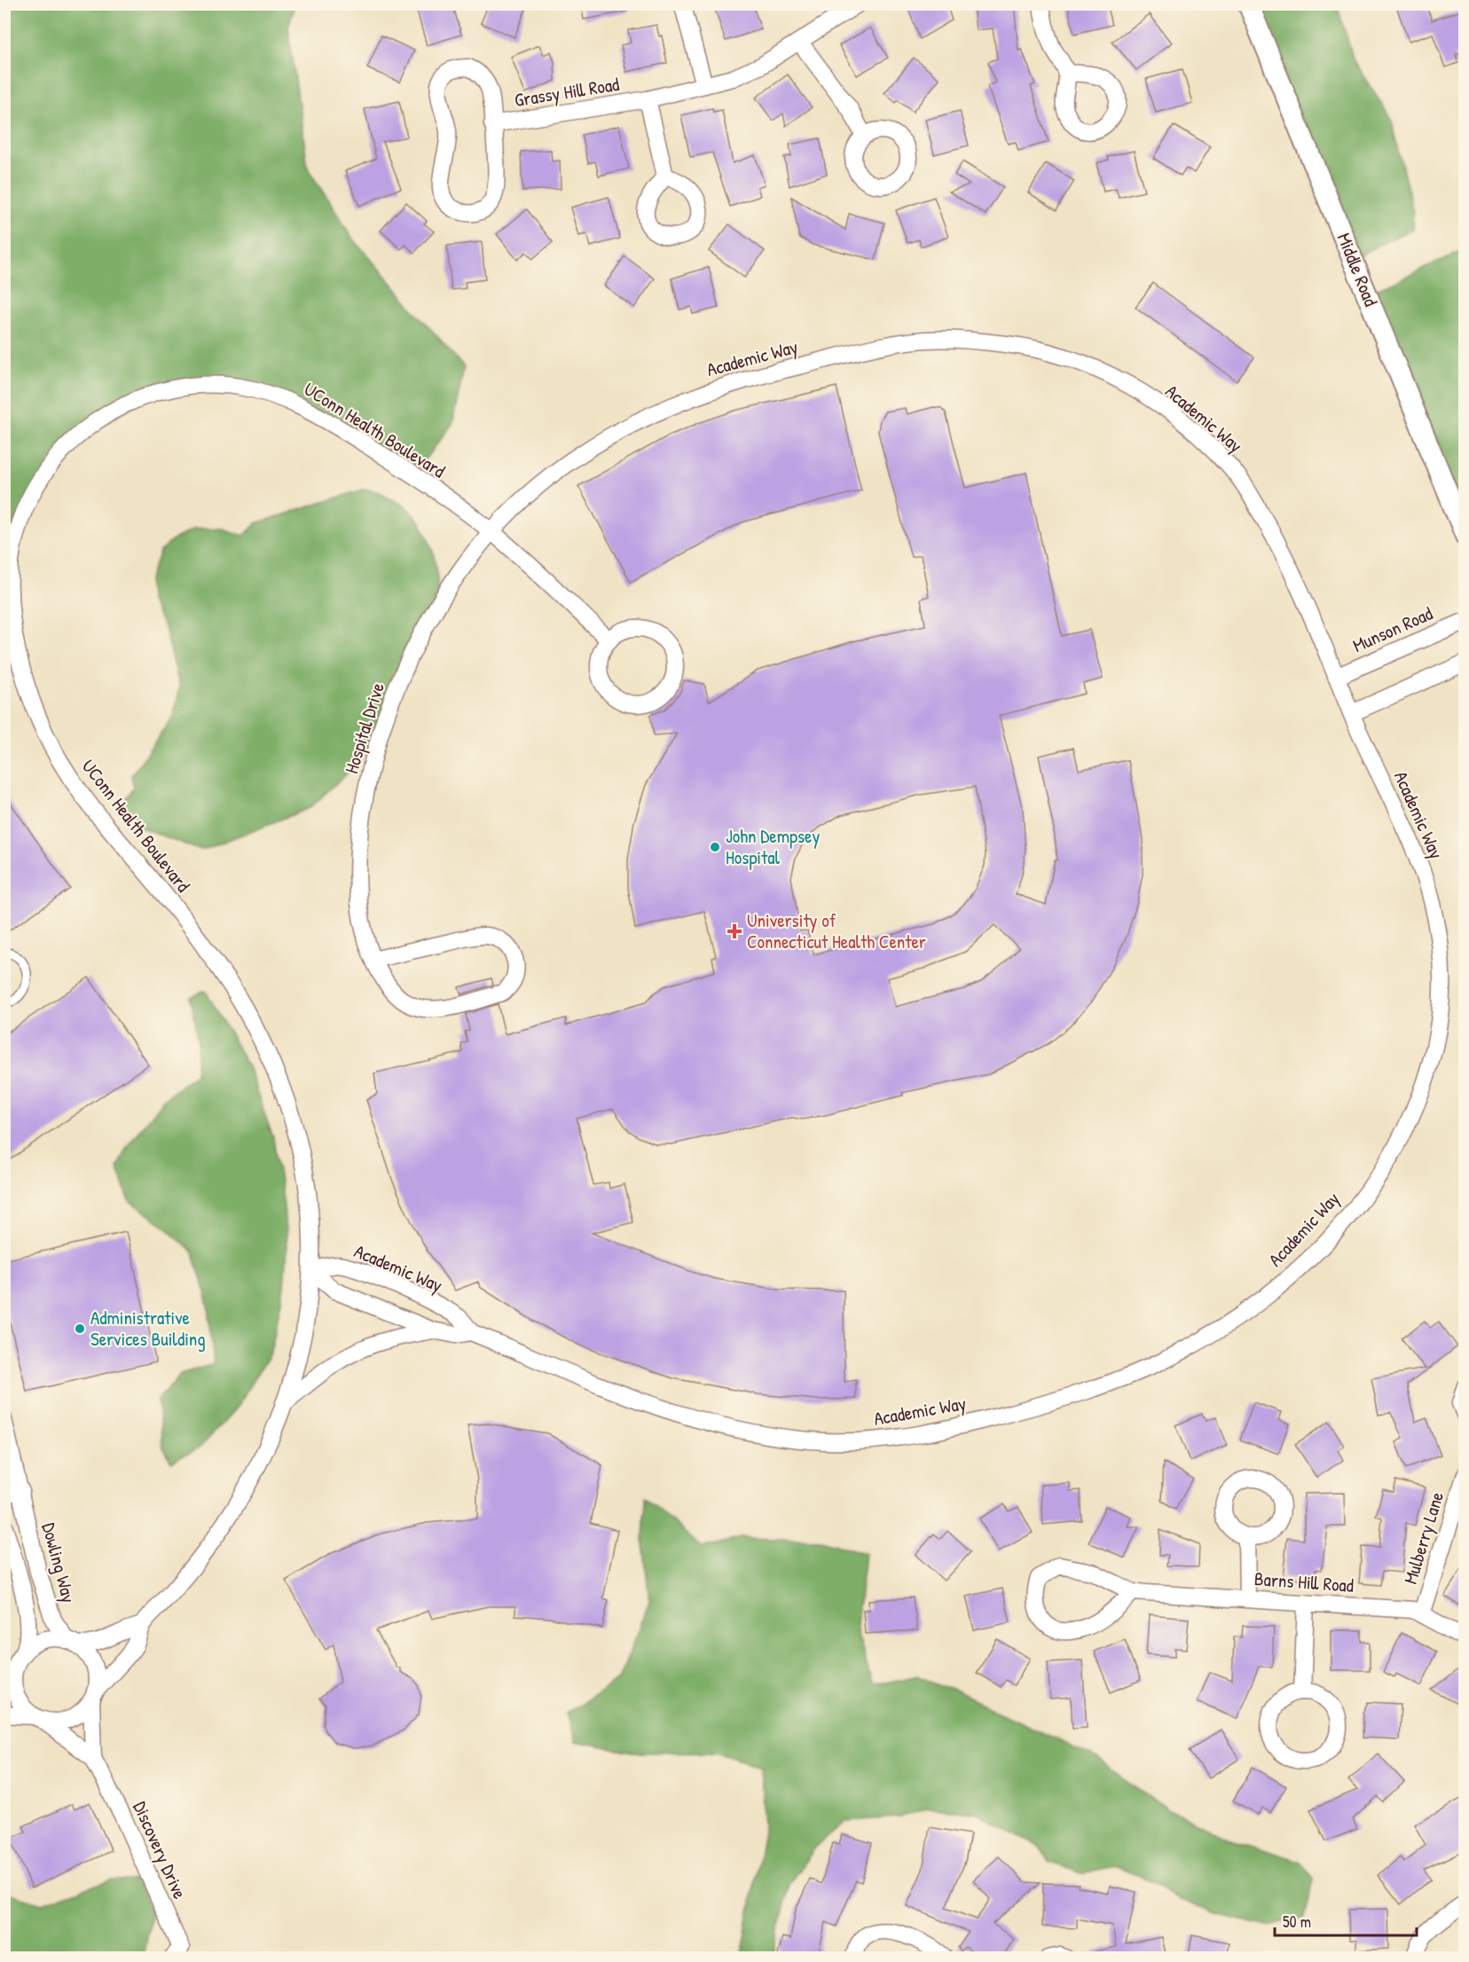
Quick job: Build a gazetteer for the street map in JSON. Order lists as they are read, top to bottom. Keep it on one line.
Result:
{"streets":{"street":["Grassy Hill Road","Middle Road","Academic Way","UConn Health Boulevard","Munson Road","Hospital Drive","Mulberry Lane","Dowling Way","Barns Hill Road","Discovery Drive"]},"crossings":[["Academic Way","UConn Health Boulevard"],["Academic Way","Munson Road"],["Academic Way","Hospital Drive"],["UConn Health Boulevard","Hospital Drive"],["UConn Health Boulevard","Dowling Way"],["UConn Health Boulevard","Discovery Drive"],["Mulberry Lane","Barns Hill Road"],["Dowling Way","Discovery Drive"]],"places":{"other":["John Dempsey Hospital","Administrative Services Building"],"health":["University of Connecticut Health Center"]},"scale_bar":"50 m"}
